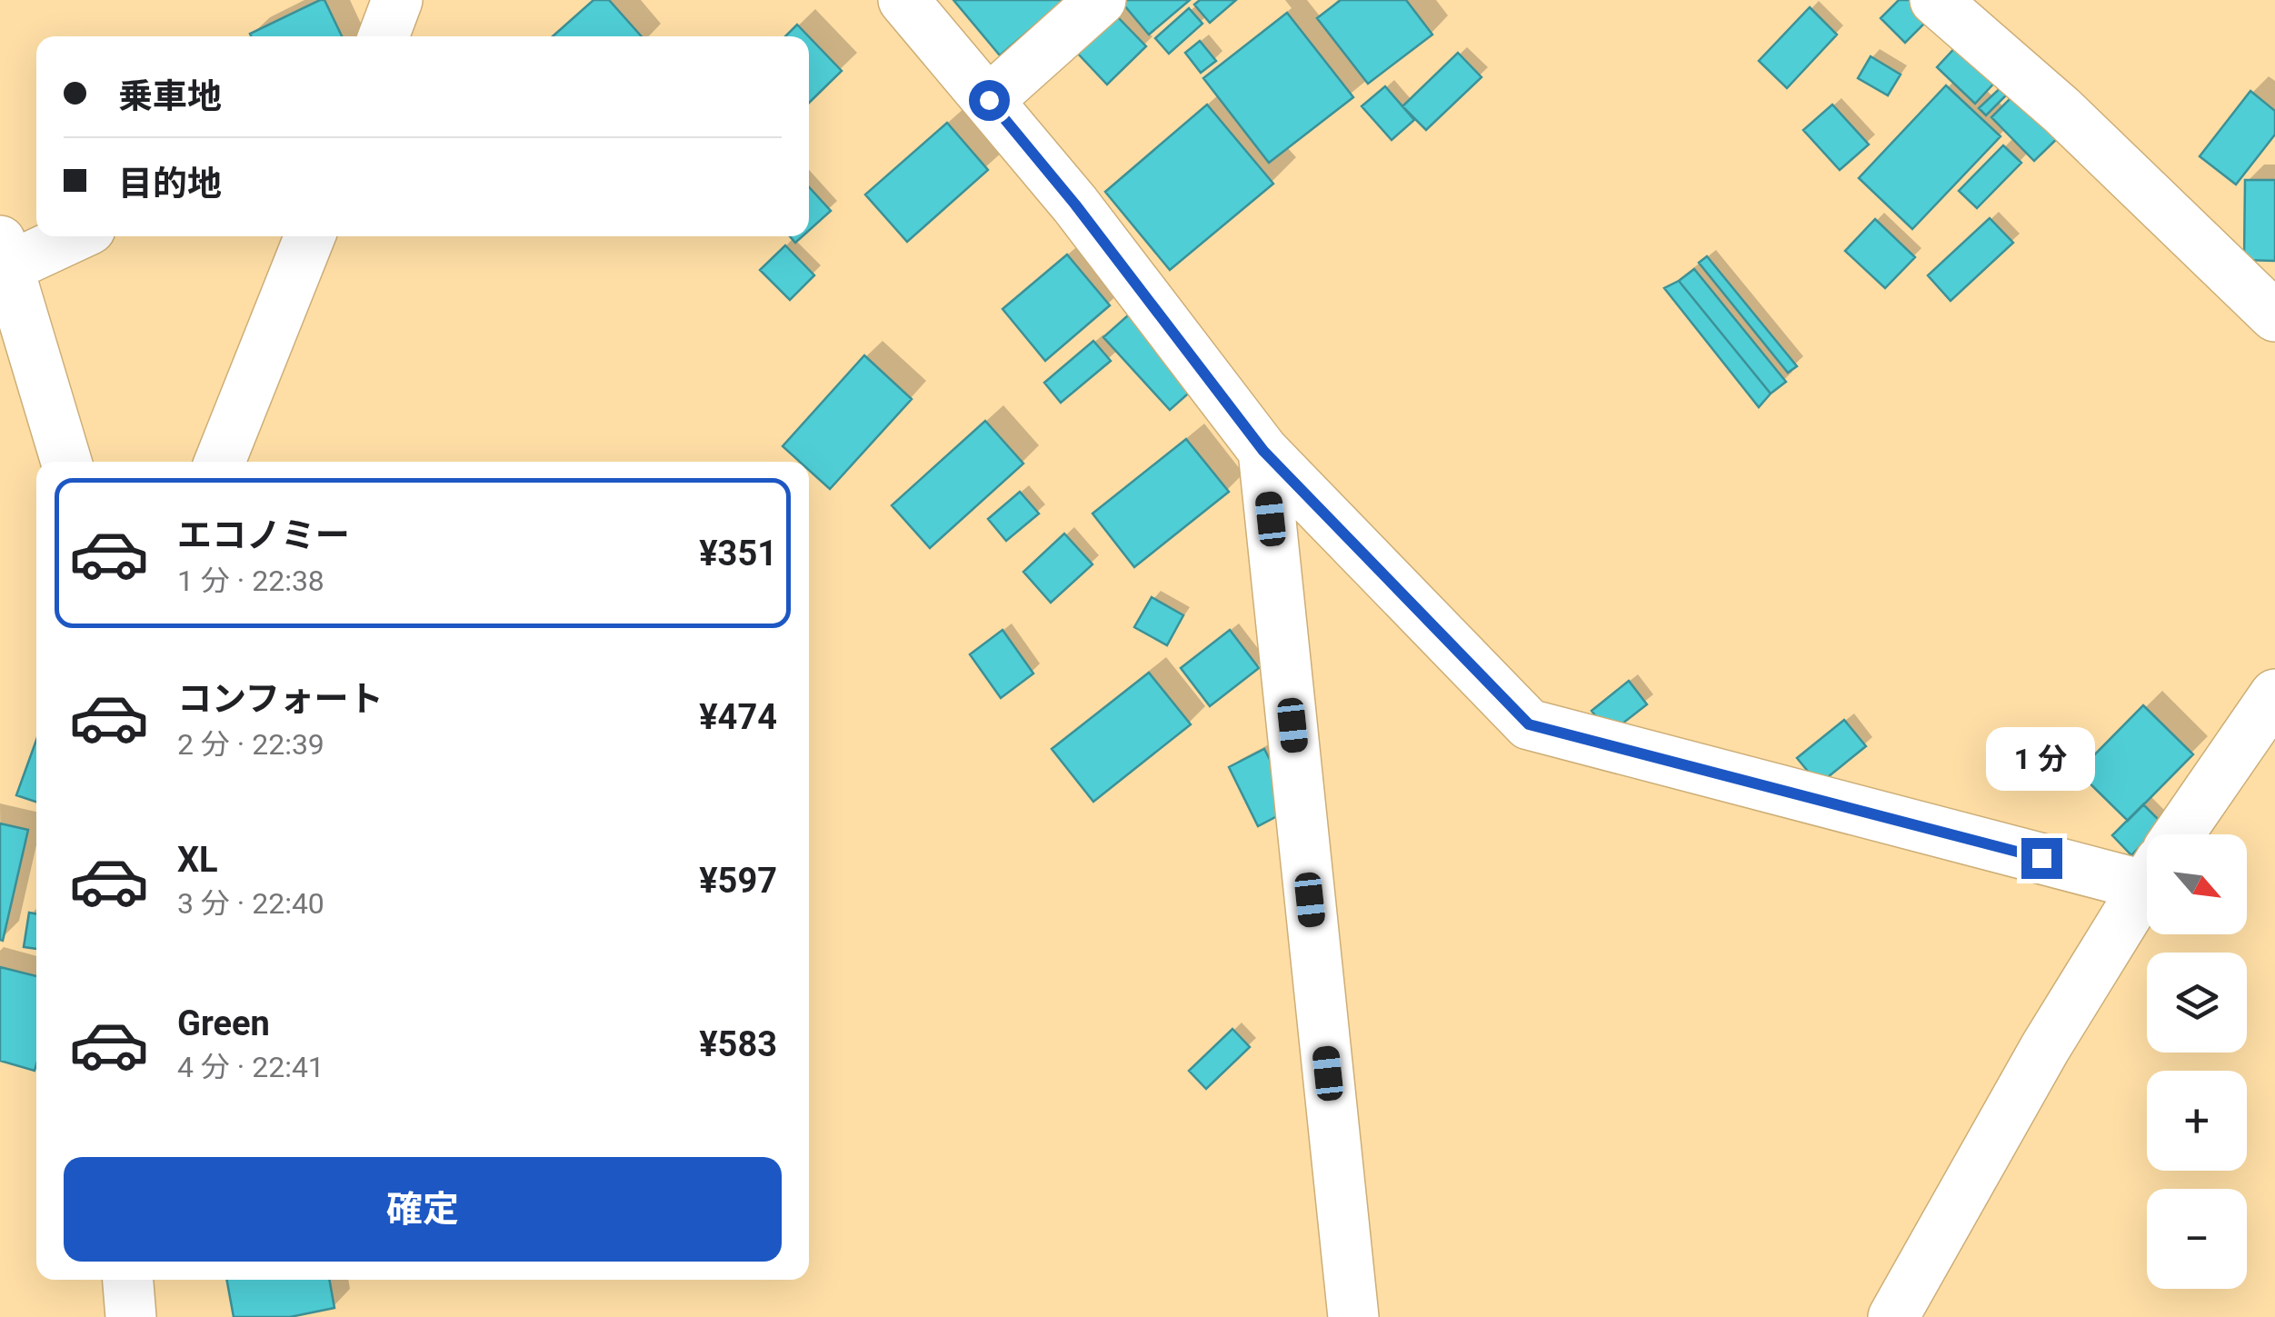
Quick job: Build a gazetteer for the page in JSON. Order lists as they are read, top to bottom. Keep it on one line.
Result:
{"north":"bottom right","page":{"banner":["乗車地","目的地"],"list":[{"name":"エコノミー","note":"1 分 · 22:38","value":"¥351"},{"name":"コンフォート","note":"2 分 · 22:39","value":"¥474"},{"name":"XL","note":"3 分 · 22:40","value":"¥597"},{"name":"Green","note":"4 分 · 22:41","value":"¥583"}],"bubble":"1 分","map_buttons":["+","−"],"buttons":"確定"}}
